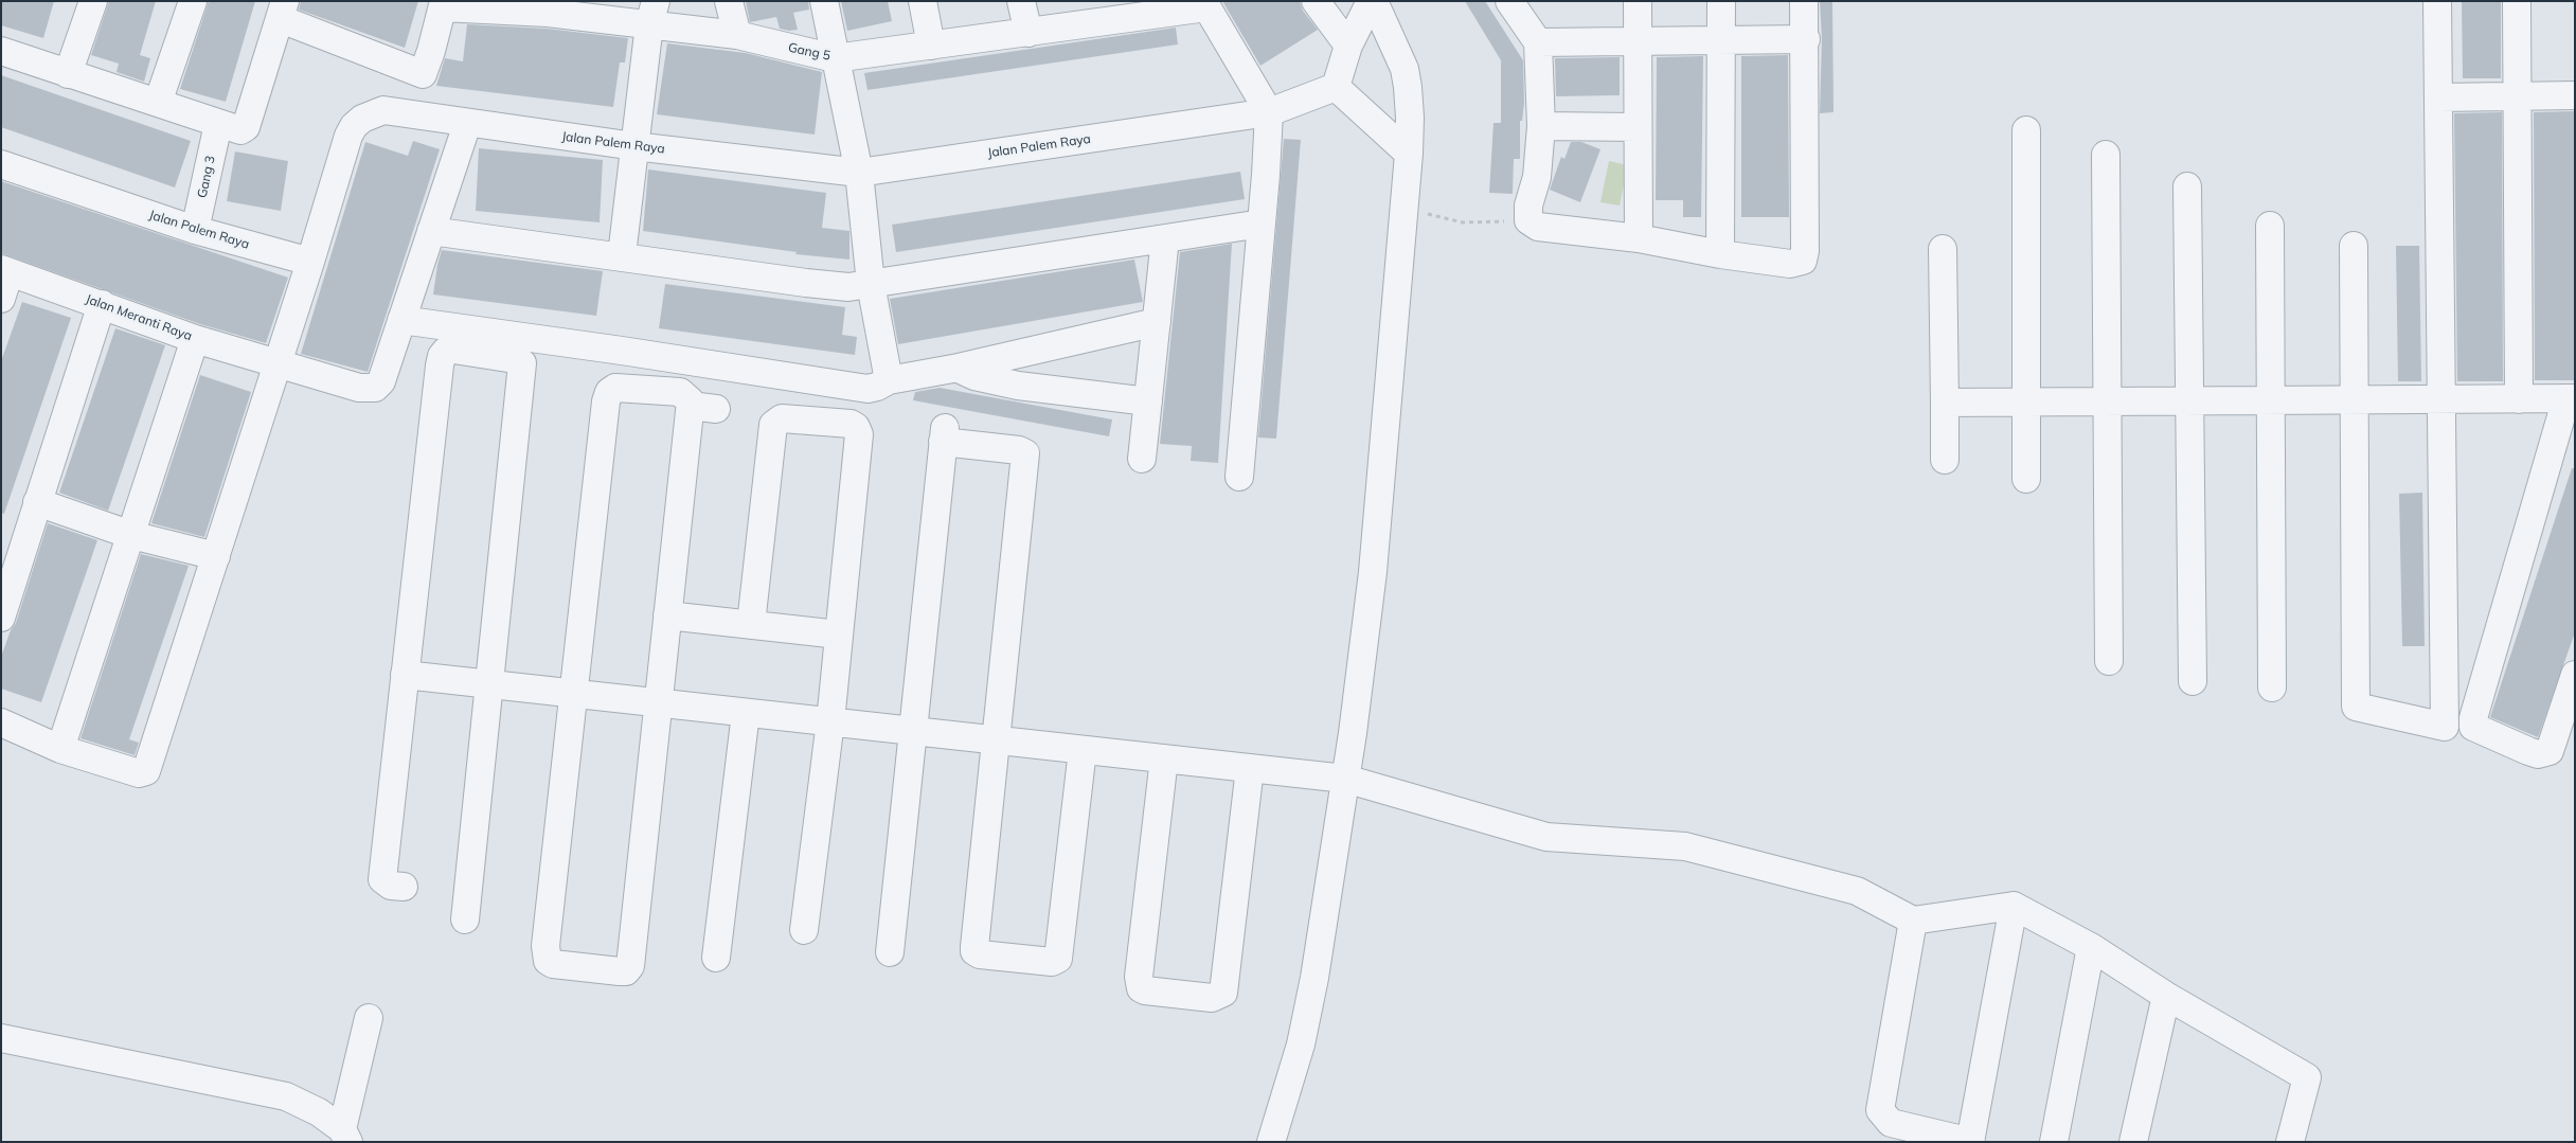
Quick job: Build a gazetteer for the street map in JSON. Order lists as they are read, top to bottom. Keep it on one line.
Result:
{"streets":{"street":["Gang 5","Jalan Palem Raya","Gang 3","Jalan Meranti Raya"]},"crossings":[["Jalan Palem Raya","Gang 3"]]}
